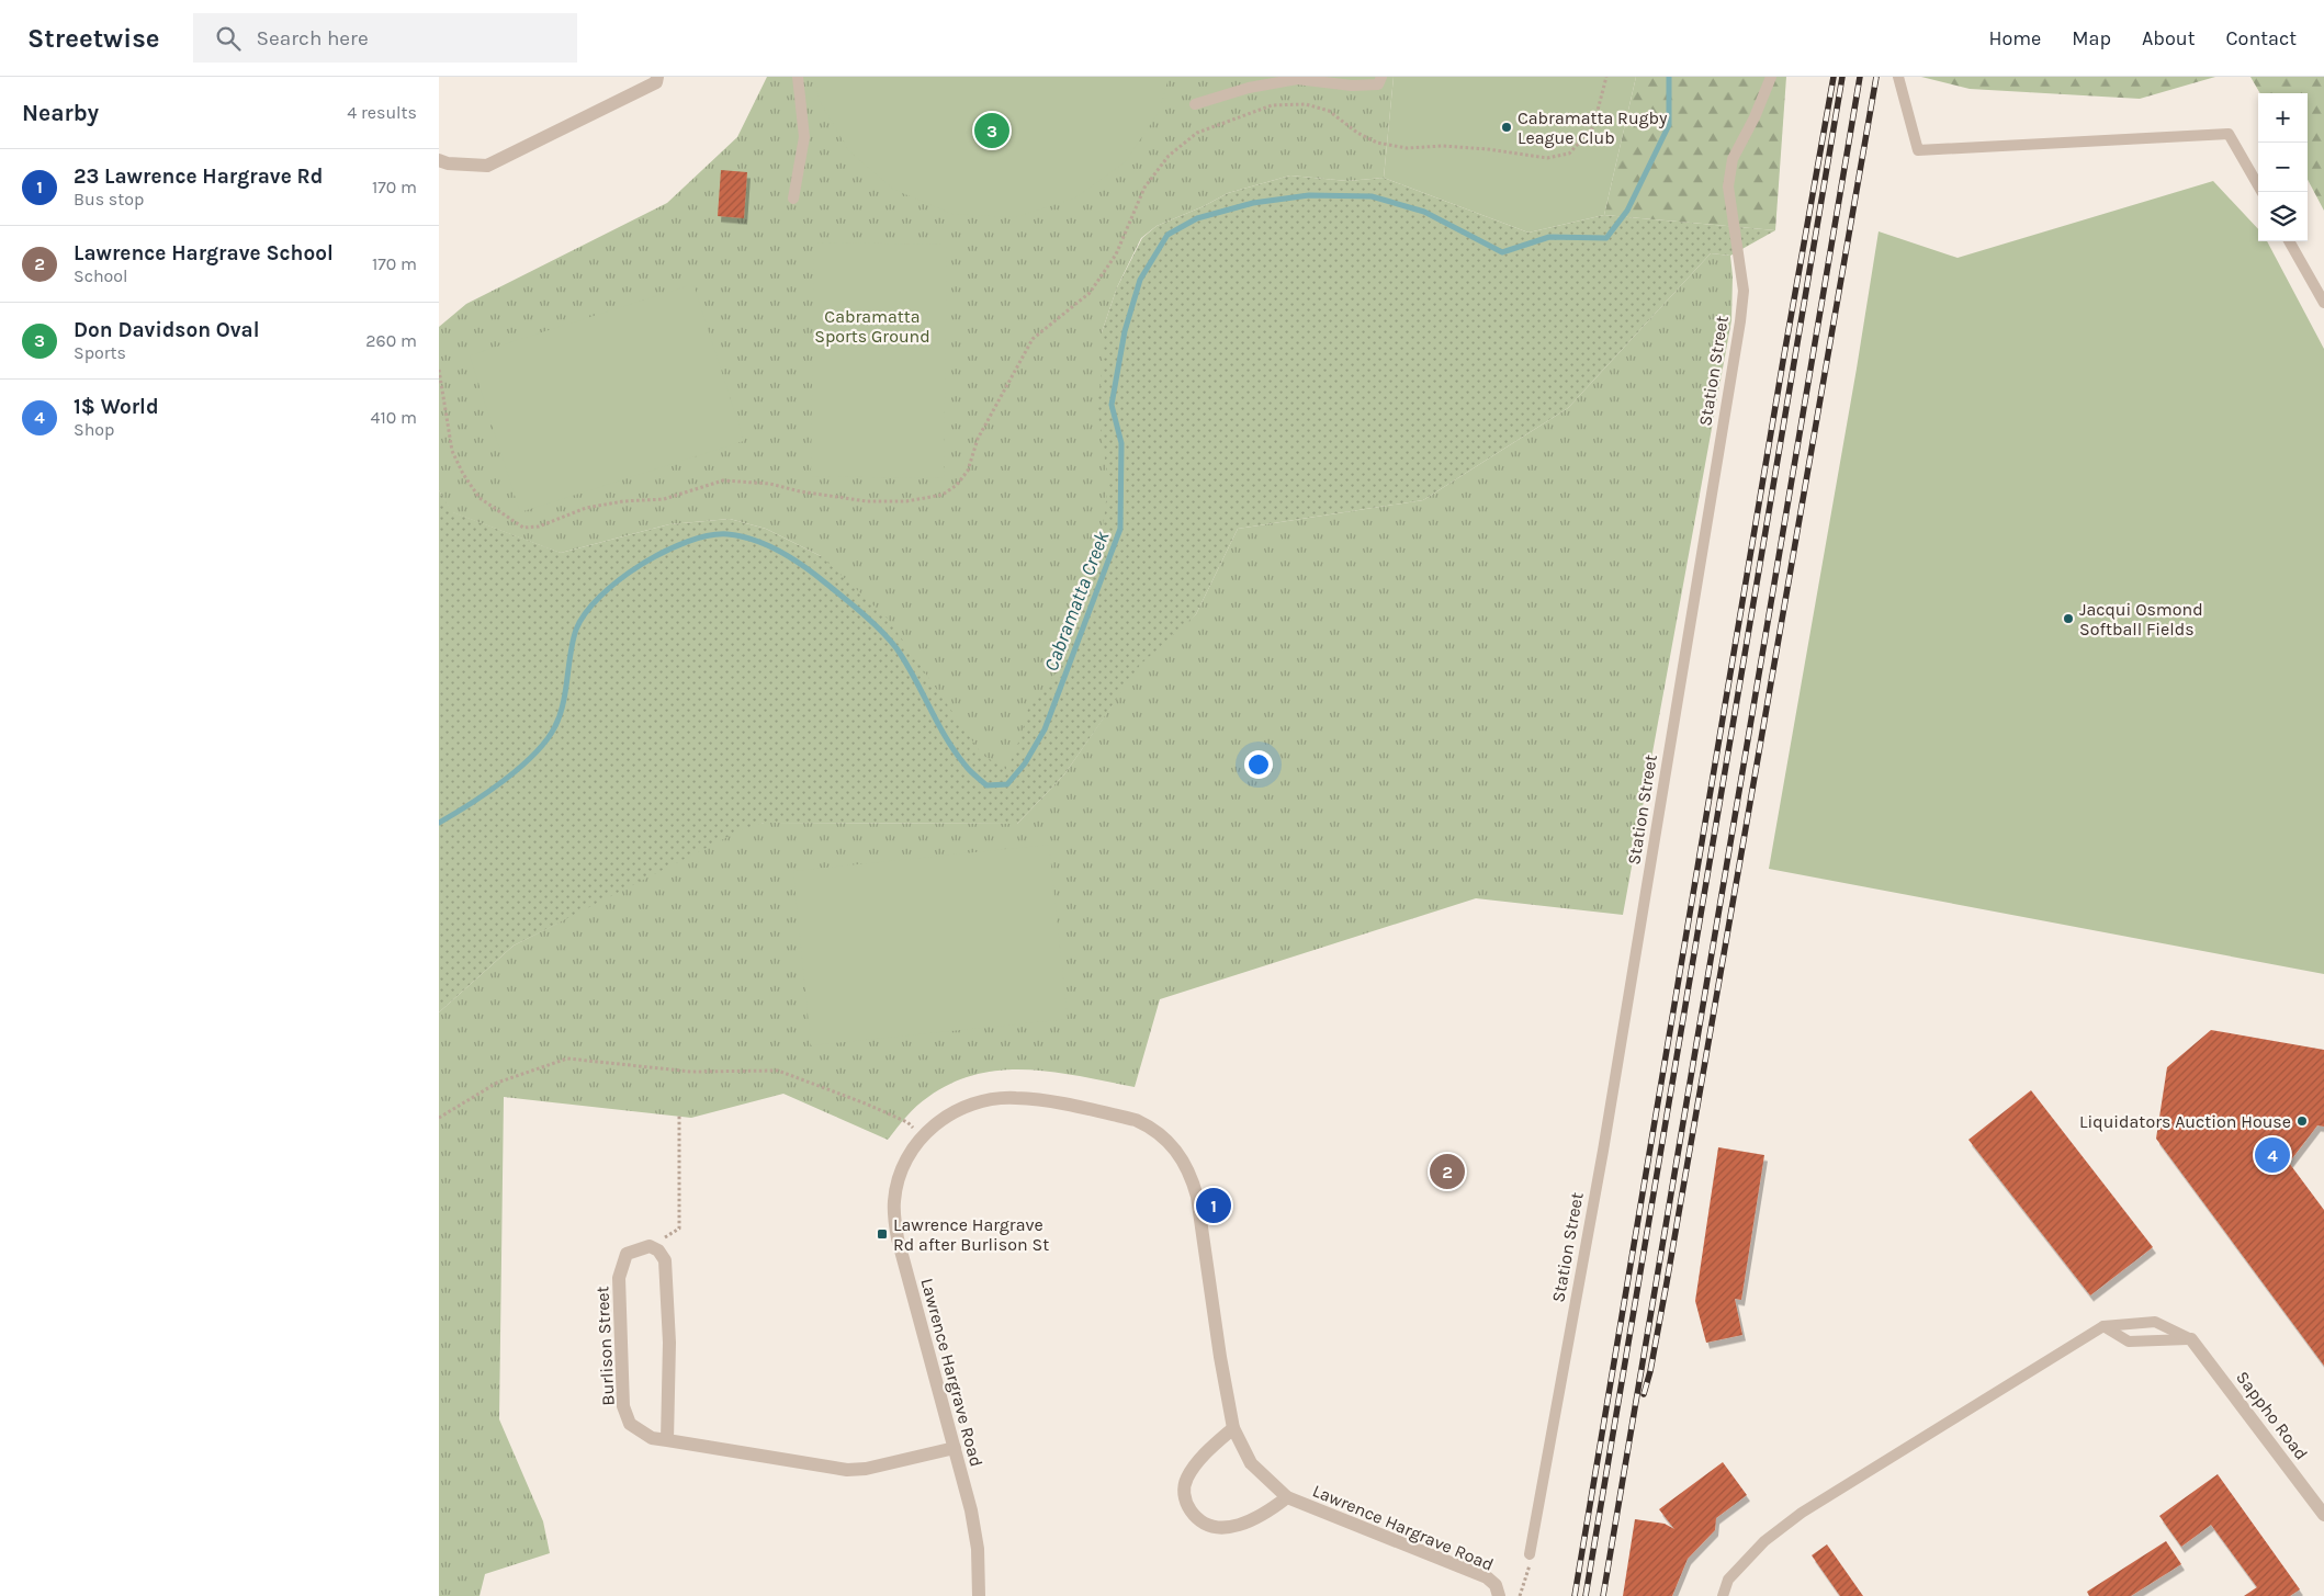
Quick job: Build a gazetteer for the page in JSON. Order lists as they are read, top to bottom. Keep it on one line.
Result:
{"streets":{"street":["Burlison Street","Lawrence Hargrave Road","Sappho Road"],"lane":["Station Street"]},"crossings":[["Burlison Street","Lawrence Hargrave Road"]],"water":["Cabramatta Creek"],"parks":["Cabramatta Sports Ground"],"places":{"other":["Cabramatta Rugby League Club","Jacqui Osmond Softball Fields","Liquidators Auction House"],"transit":["Lawrence Hargrave Rd after Burlison St"]},"page":{"header":"Streetwise","search":"Search here","nav":["Home","Map","About","Contact"],"heading":["Nearby","4 results"],"map_buttons":["+","−"],"pins":["3","4","2","1"],"list":[{"mark":"1","name":"23 Lawrence Hargrave Rd","note":"Bus stop","value":"170 m"},{"mark":"2","name":"Lawrence Hargrave School","note":"School","value":"170 m"},{"mark":"3","name":"Don Davidson Oval","note":"Sports","value":"260 m"},{"mark":"4","name":"1$ World","note":"Shop","value":"410 m"}]}}
